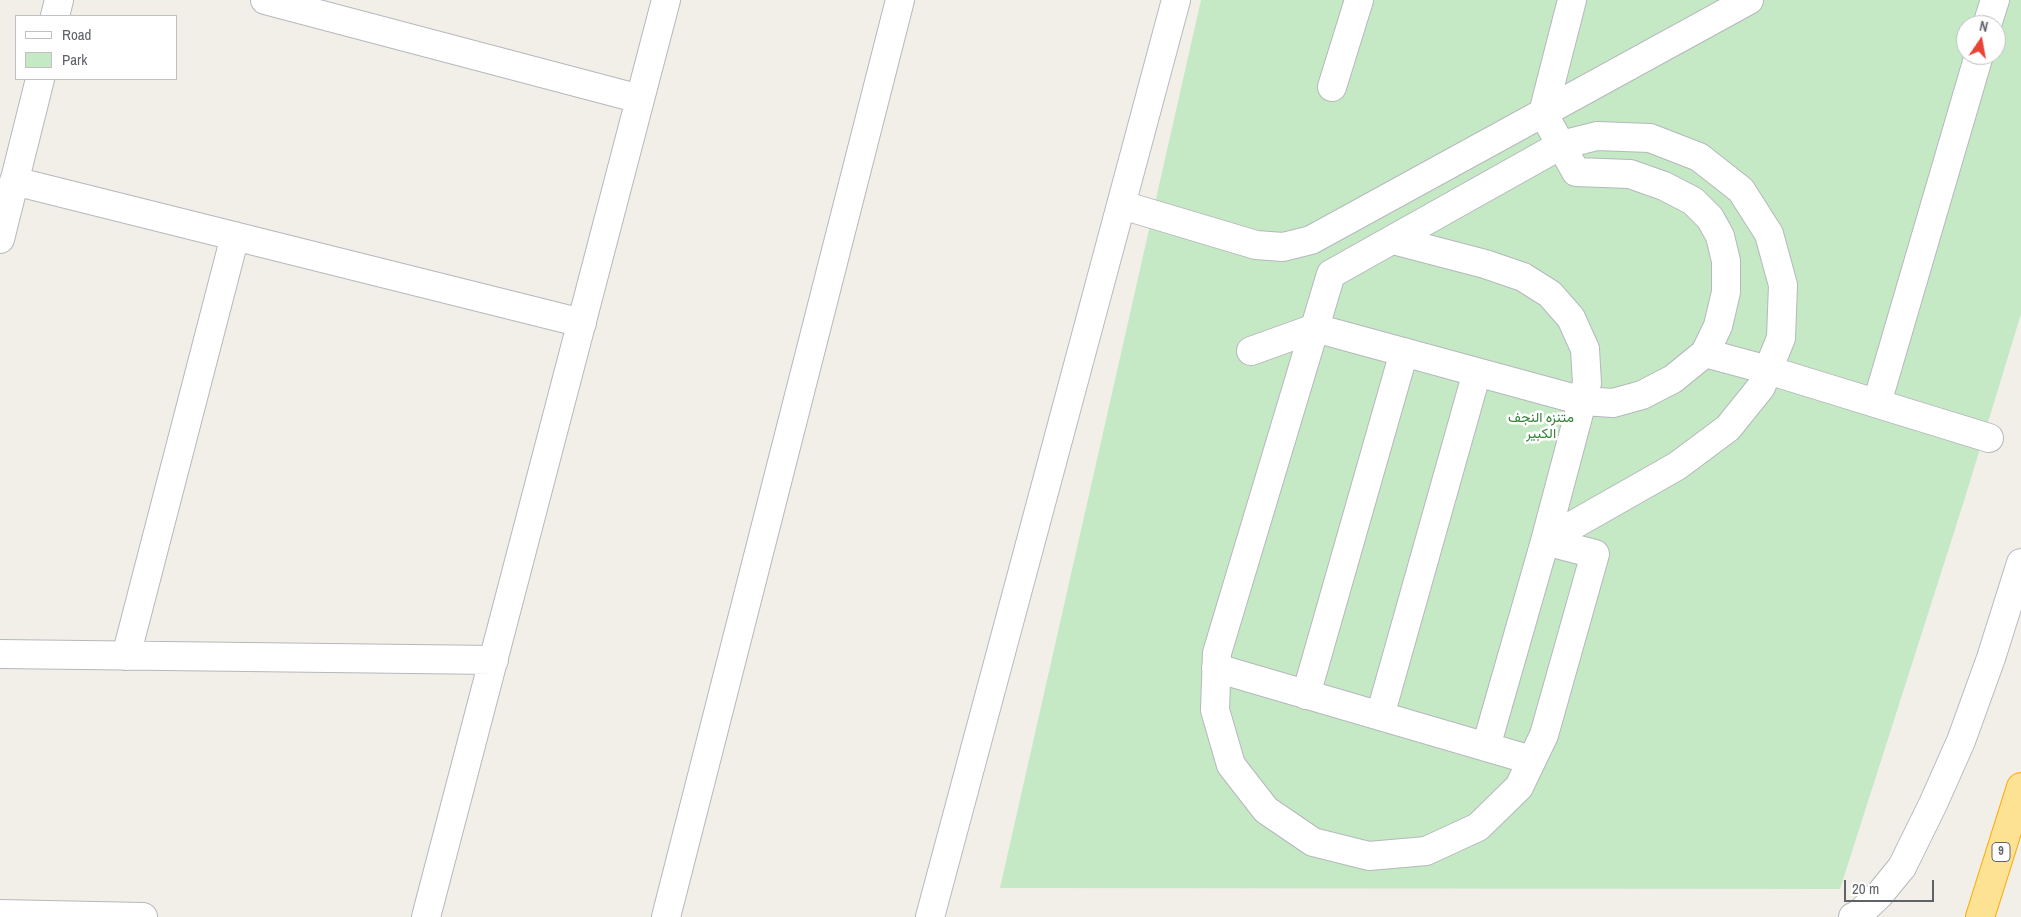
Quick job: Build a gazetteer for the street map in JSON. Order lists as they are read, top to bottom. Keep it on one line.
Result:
{"streets":{"highway":["9"]},"parks":["متنزه النجف الكبير"],"legend":["Road","Park"],"scale_bar":"20 m","north":"top"}
